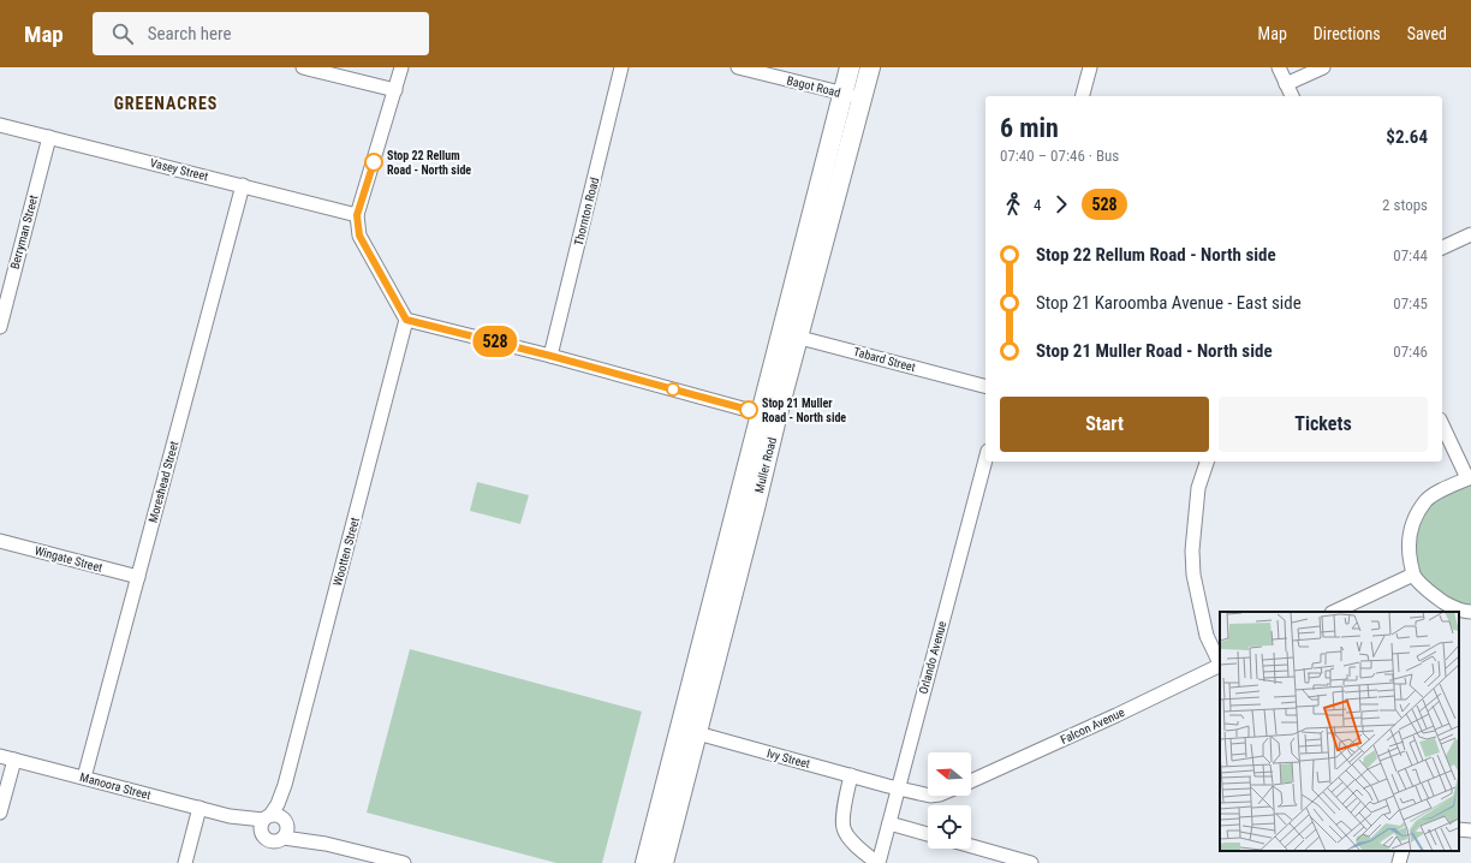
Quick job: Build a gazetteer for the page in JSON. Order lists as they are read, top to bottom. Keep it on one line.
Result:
{"streets":{"main road":["Muller Road"],"street":["Bagot Road","Vasey Street","Thornton Road","Berryman Street","Tabard Street","Moreshead Street","Wootten Street","Wingate Street","Orlando Avenue","Falcon Avenue","Ivy Street","Manoora Street"]},"crossings":[["Bagot Road","Muller Road"],["Vasey Street","Berryman Street"],["Vasey Street","Moreshead Street"],["Tabard Street","Muller Road"],["Muller Road","Ivy Street"],["Moreshead Street","Wingate Street"],["Moreshead Street","Manoora Street"],["Wootten Street","Manoora Street"],["Orlando Avenue","Ivy Street"]],"districts":["GREENACRES"],"places":["Stop 22 Rellum Road - North side","Stop 21 Muller Road - North side"],"lines":["bus line 528"],"north":"left","page":{"header":"Map","search":"Search here","nav":["Map","Directions","Saved"],"on_map":"528","heading":["6 min","07:40 – 07:46 · Bus","$2.64"],"legs":["4","528","2 stops"],"list":[{"name":"Stop 22 Rellum Road - North side","value":"07:44"},{"name":"Stop 21 Karoomba Avenue - East side","value":"07:45"},{"name":"Stop 21 Muller Road - North side","value":"07:46"}],"buttons":["Start","Tickets"]}}
